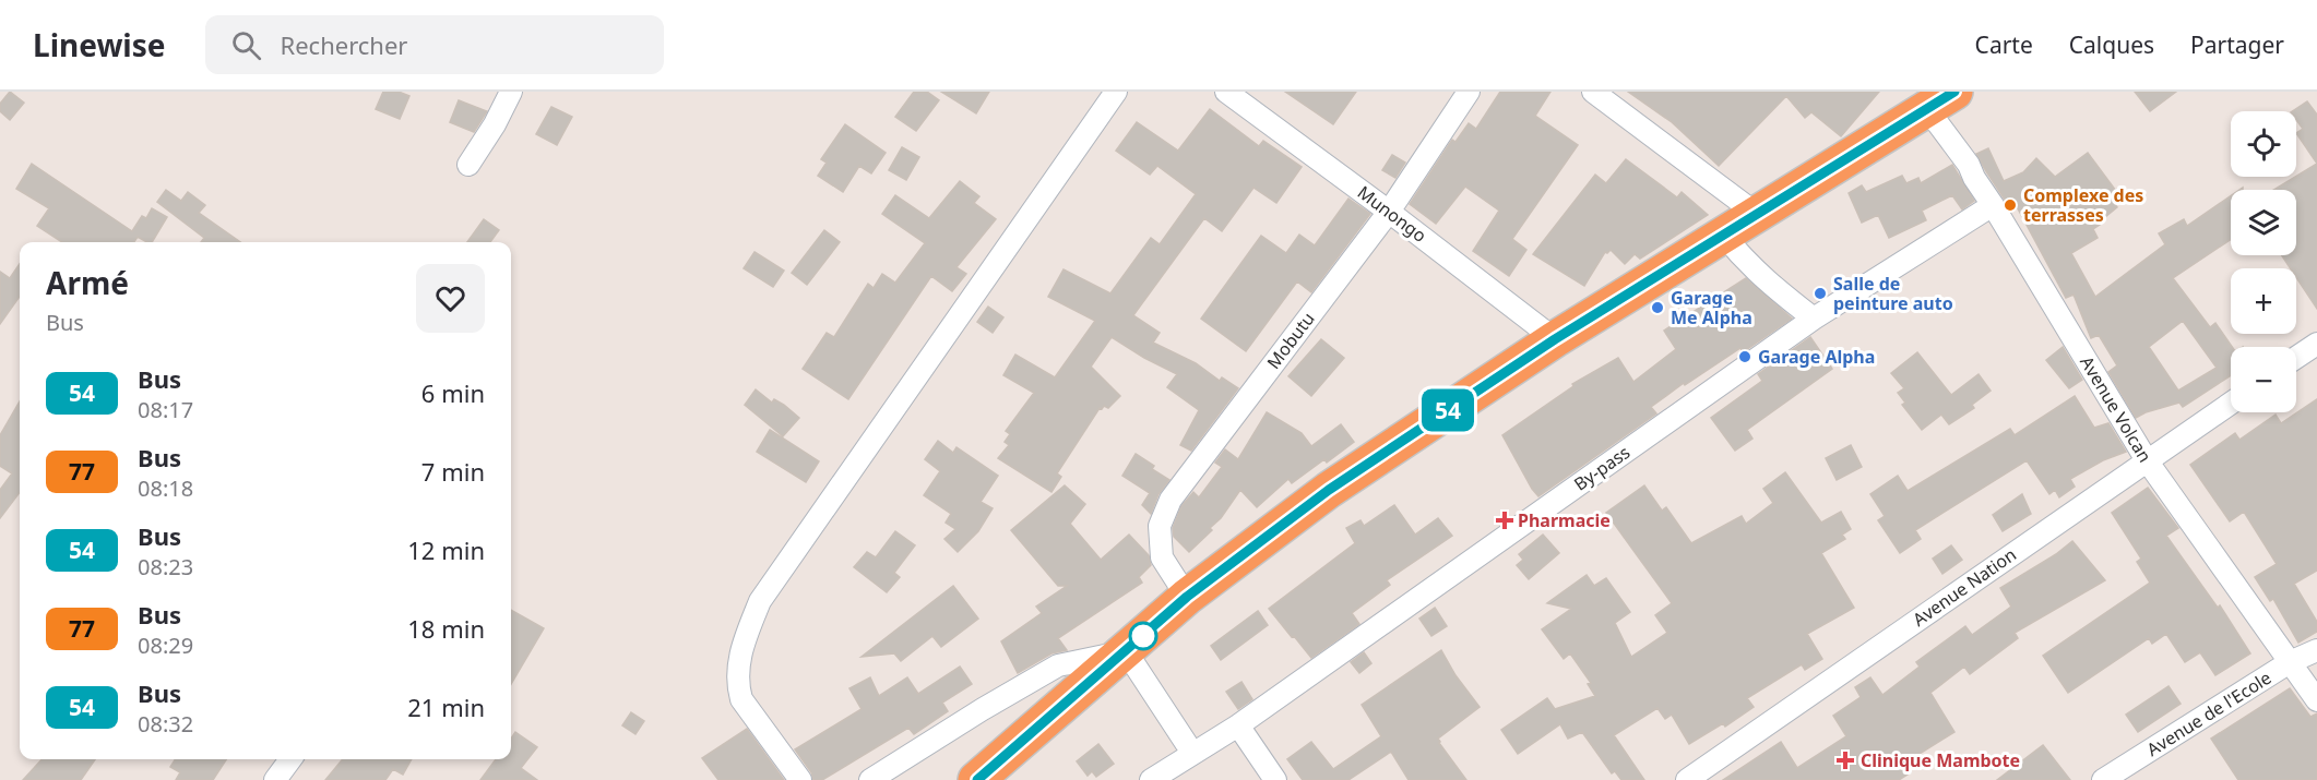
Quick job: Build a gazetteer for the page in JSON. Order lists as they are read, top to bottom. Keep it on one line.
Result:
{"streets":{"street":["Munongo","Mobutu","Avenue Volcan","By-pass","Avenue Nation","Avenue de l'Ecole"]},"crossings":[["Munongo","Mobutu"],["Avenue Volcan","By-pass"],["Avenue Volcan","Avenue Nation"],["Avenue Volcan","Avenue de l'Ecole"]],"places":{"other":["Complexe des terrasses","Salle de peinture auto","Garage Me Alpha","Garage Alpha"],"health":["Pharmacie","Clinique Mambote"]},"lines":["bus line 54"],"page":{"header":"Linewise","search":"Rechercher","nav":["Carte","Calques","Partager"],"on_map":"54","map_buttons":["+","−"],"heading":["Armé","Bus"],"list":[{"mark":"54","name":"Bus","note":"08:17","value":"6 min"},{"mark":"77","name":"Bus","note":"08:18","value":"7 min"},{"mark":"54","name":"Bus","note":"08:23","value":"12 min"},{"mark":"77","name":"Bus","note":"08:29","value":"18 min"},{"mark":"54","name":"Bus","note":"08:32","value":"21 min"}]}}
